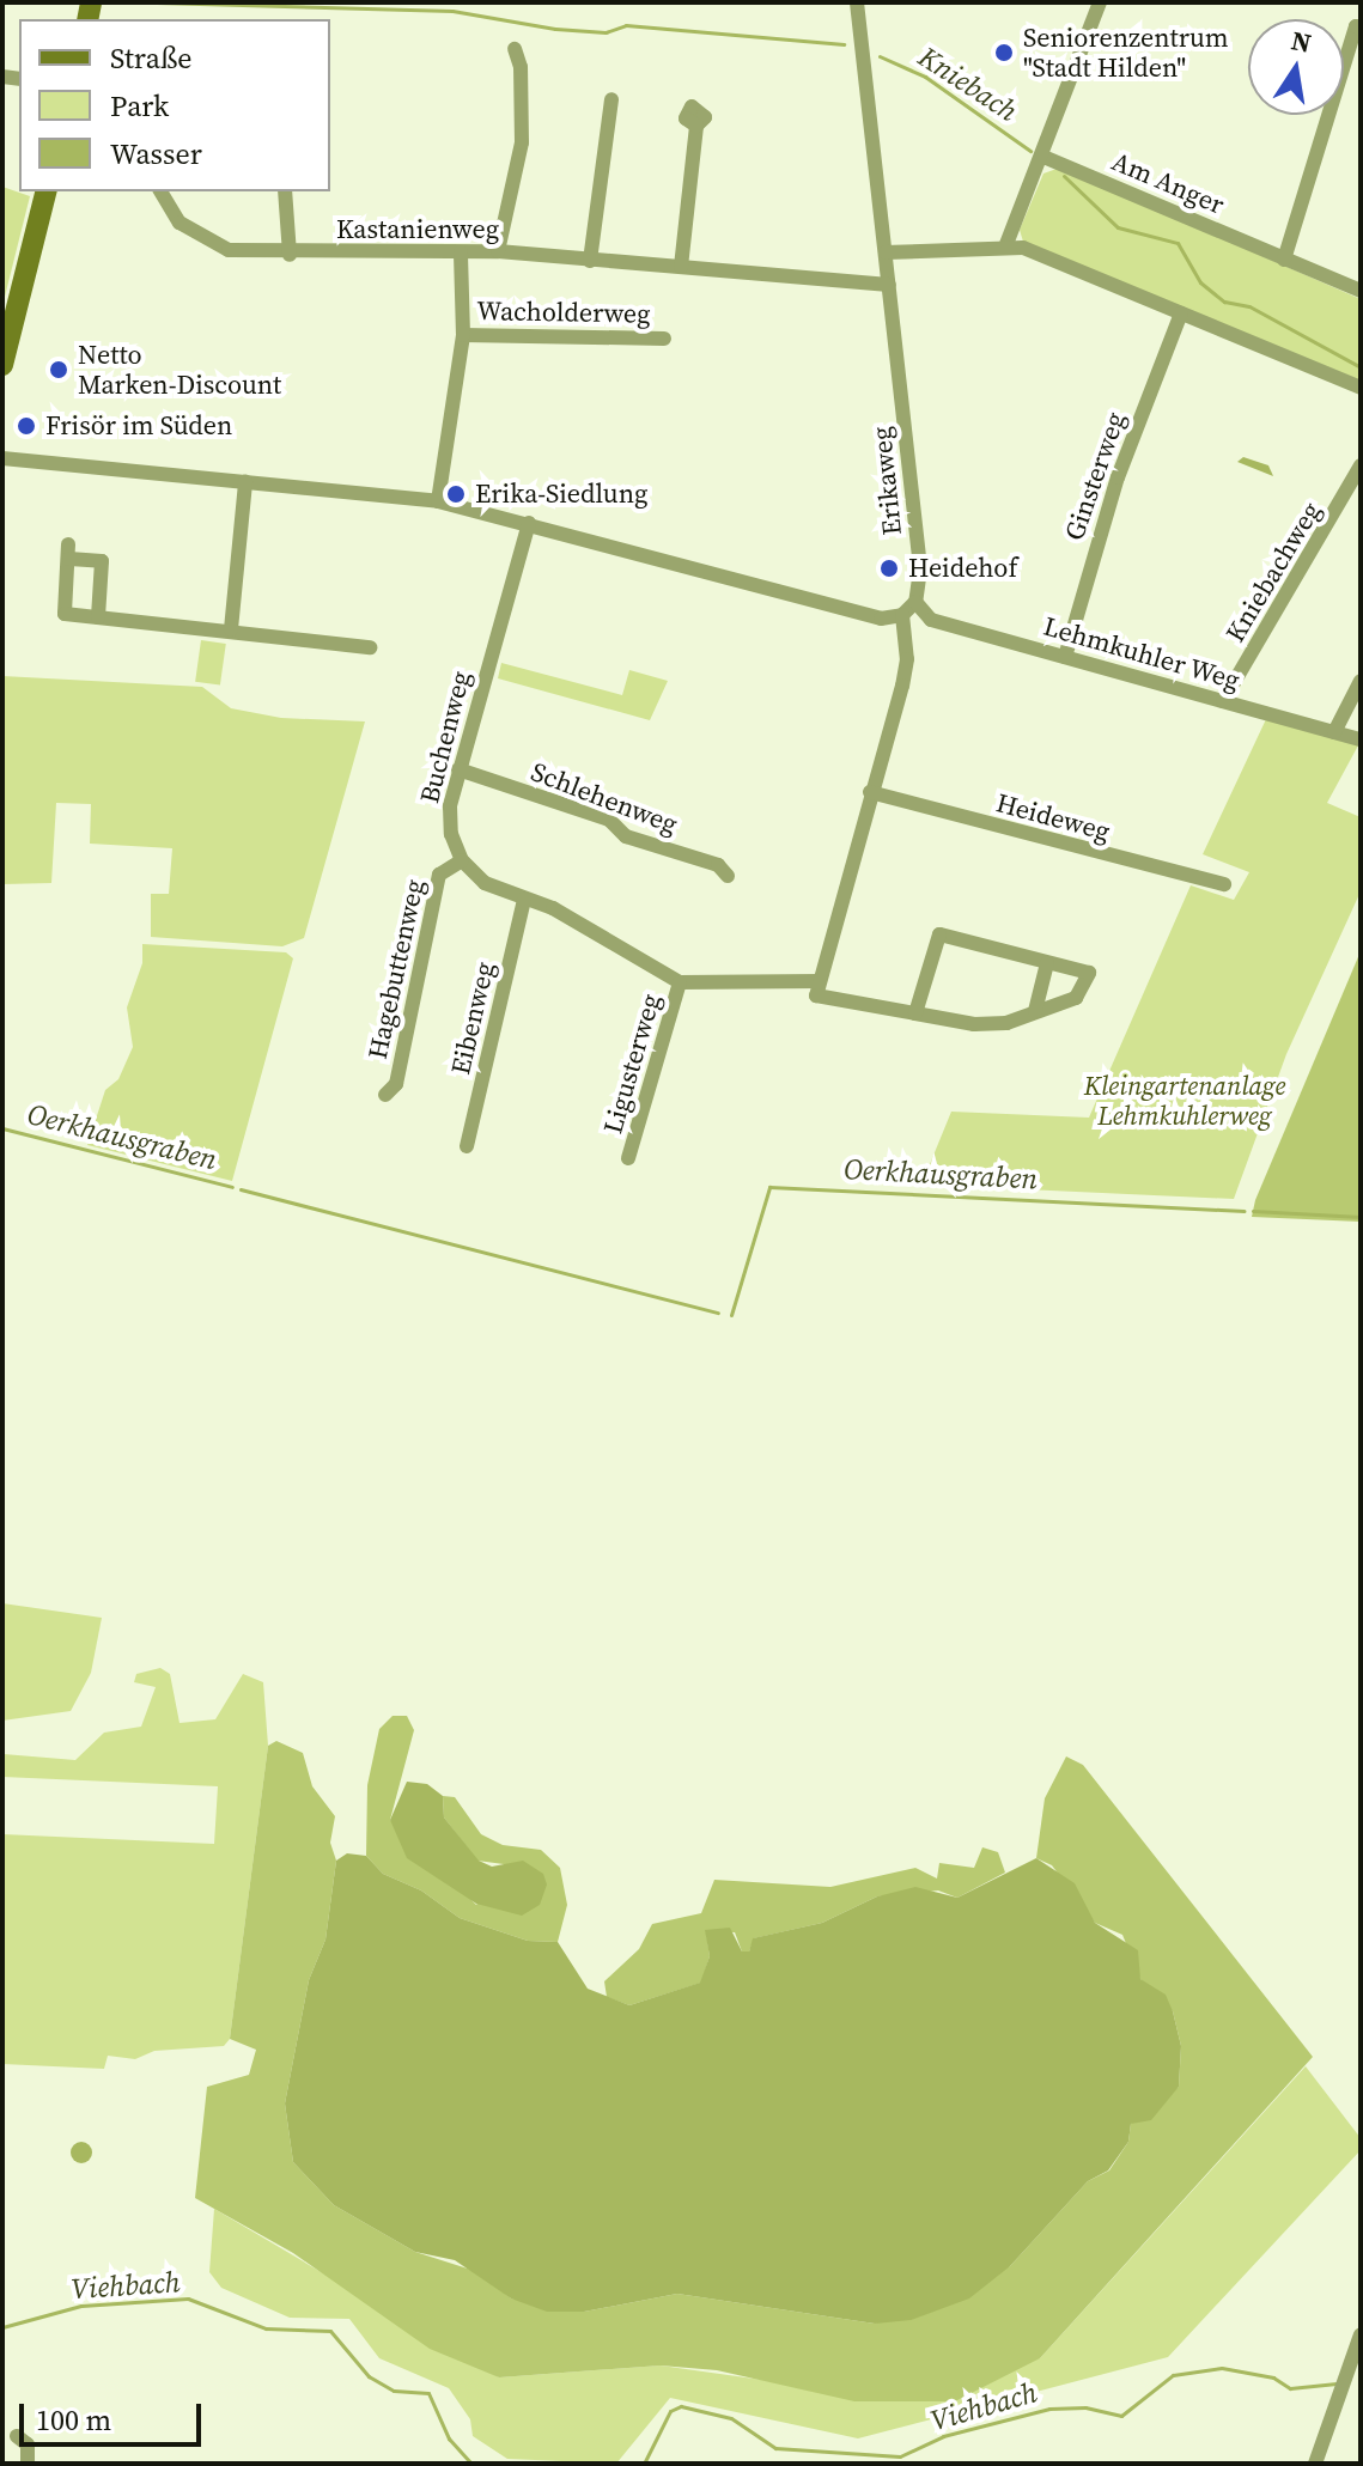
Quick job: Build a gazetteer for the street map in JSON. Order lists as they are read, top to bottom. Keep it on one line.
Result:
{"streets":{"street":["Am Anger","Kastanienweg","Wacholderweg","Ginsterweg","Erikaweg","Kniebachweg","Lehmkuhler Weg","Buchenweg","Schlehenweg","Heideweg","Hagebuttenweg","Eibenweg","Ligusterweg"]},"crossings":[["Kastanienweg","Erikaweg"],["Ginsterweg","Lehmkuhler Weg"],["Erikaweg","Lehmkuhler Weg"],["Kniebachweg","Lehmkuhler Weg"],["Buchenweg","Schlehenweg"],["Buchenweg","Hagebuttenweg"]],"water":["Kniebach","Oerkhausgraben","Viehbach"],"parks":["Kleingartenanlage Lehmkuhlerweg"],"places":["Seniorenzentrum \"Stadt Hilden\"","Netto Marken-Discount","Frisör im Süden","Erika-Siedlung","Heidehof"],"legend":["Straße","Park","Wasser"],"scale_bar":"100 m","north":"top"}
